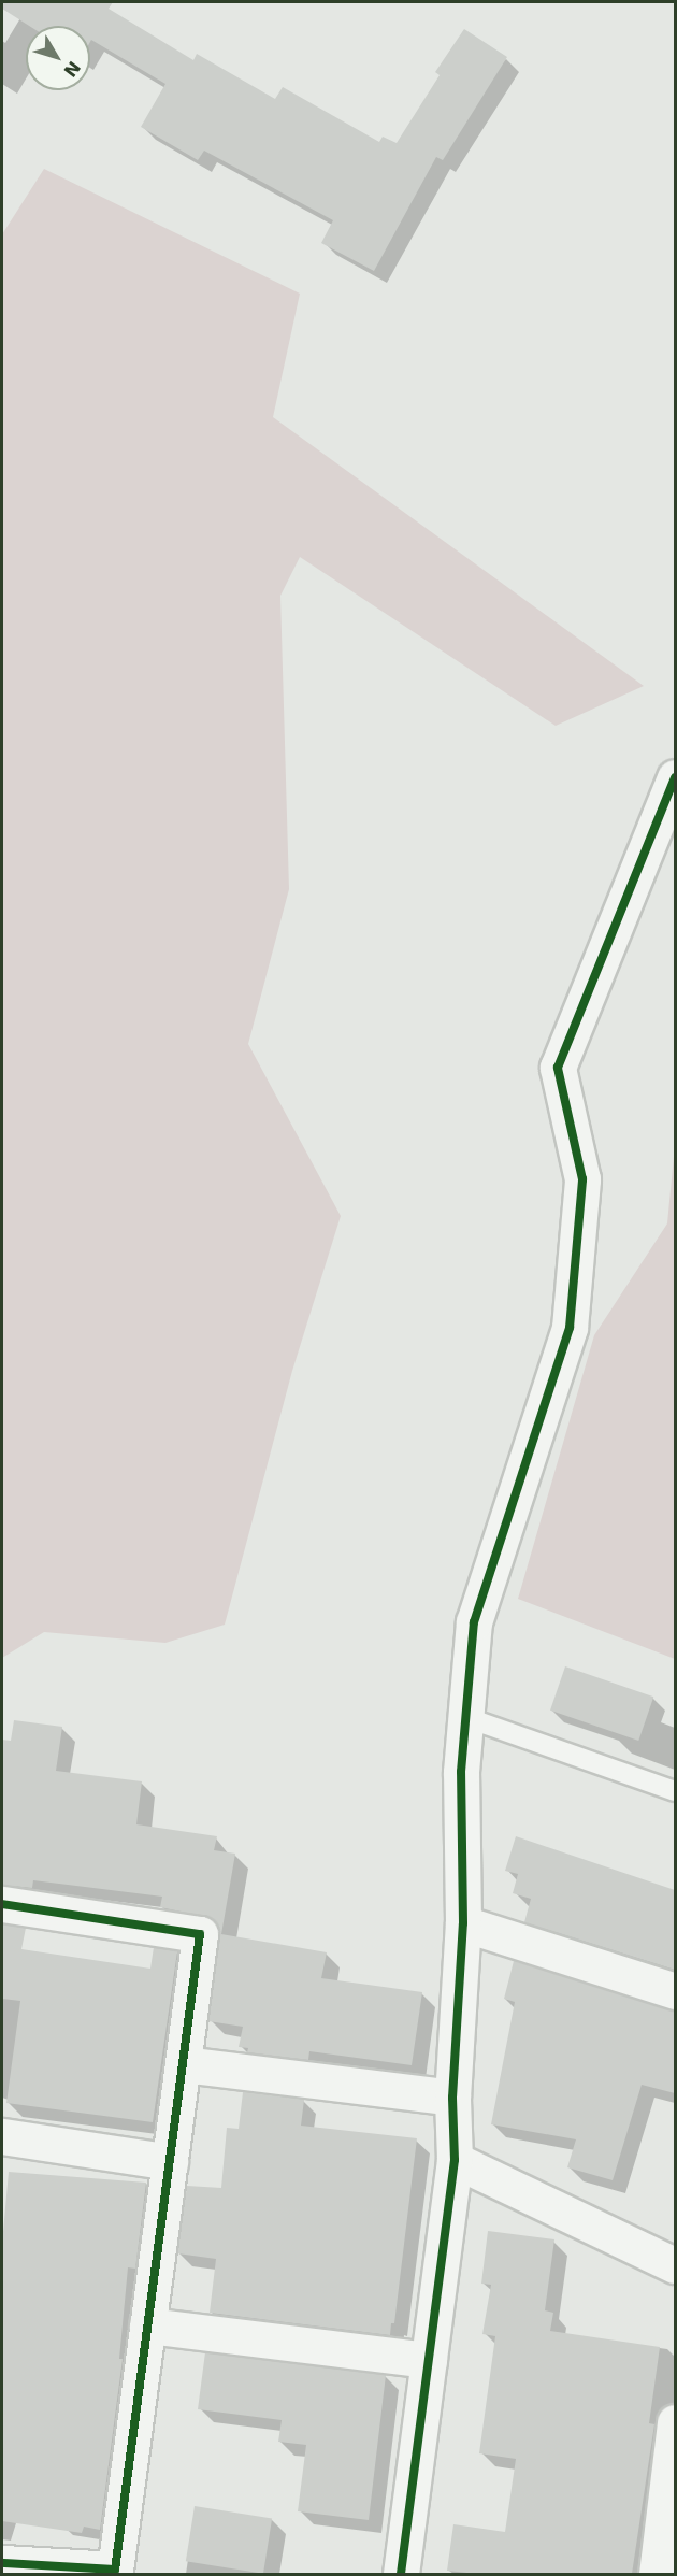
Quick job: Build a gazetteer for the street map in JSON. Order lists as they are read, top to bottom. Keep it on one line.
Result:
{"north":"bottom right"}
